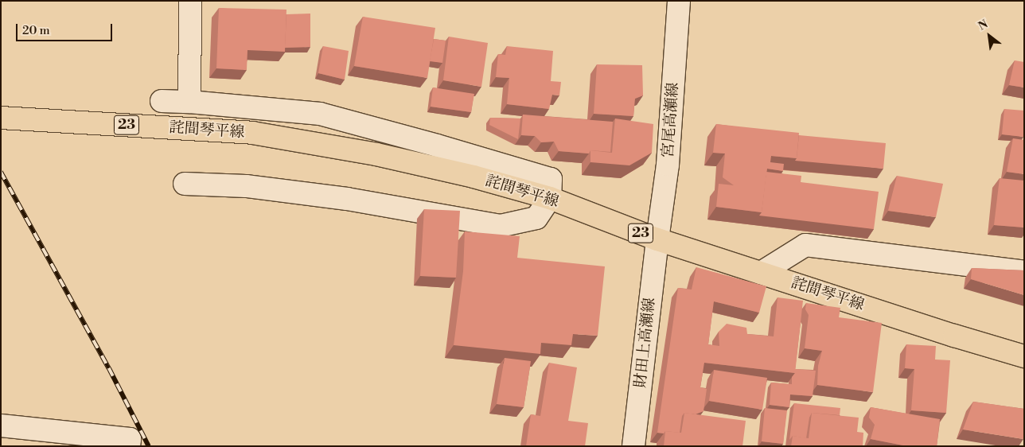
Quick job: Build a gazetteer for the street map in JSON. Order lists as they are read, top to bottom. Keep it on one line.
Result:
{"streets":{"main road":["23","詫間琴平線"],"street":["宮尾高瀬線","財田上高瀬線"]},"crossings":[["宮尾高瀬線","詫間琴平線"],["宮尾高瀬線","財田上高瀬線"],["詫間琴平線","財田上高瀬線"]],"scale_bar":"20 m","north":"top left"}
